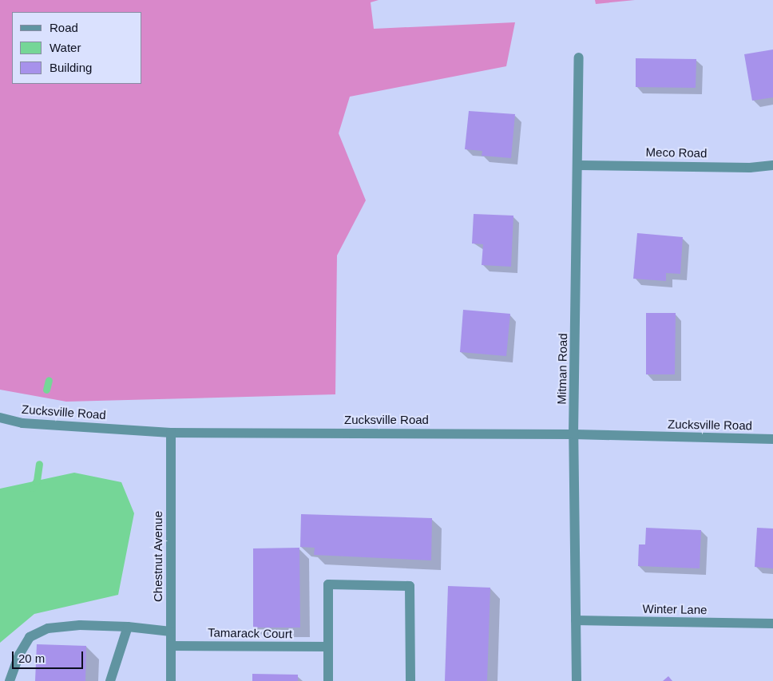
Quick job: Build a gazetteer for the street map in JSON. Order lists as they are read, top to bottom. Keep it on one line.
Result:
{"streets":{"street":["Meco Road","Mitman Road","Zucksville Road","Chestnut Avenue","Winter Lane","Tamarack Court"]},"crossings":[["Meco Road","Mitman Road"],["Mitman Road","Zucksville Road"],["Mitman Road","Winter Lane"],["Zucksville Road","Chestnut Avenue"],["Chestnut Avenue","Tamarack Court"]],"legend":["Road","Water","Building"],"scale_bar":"20 m"}
